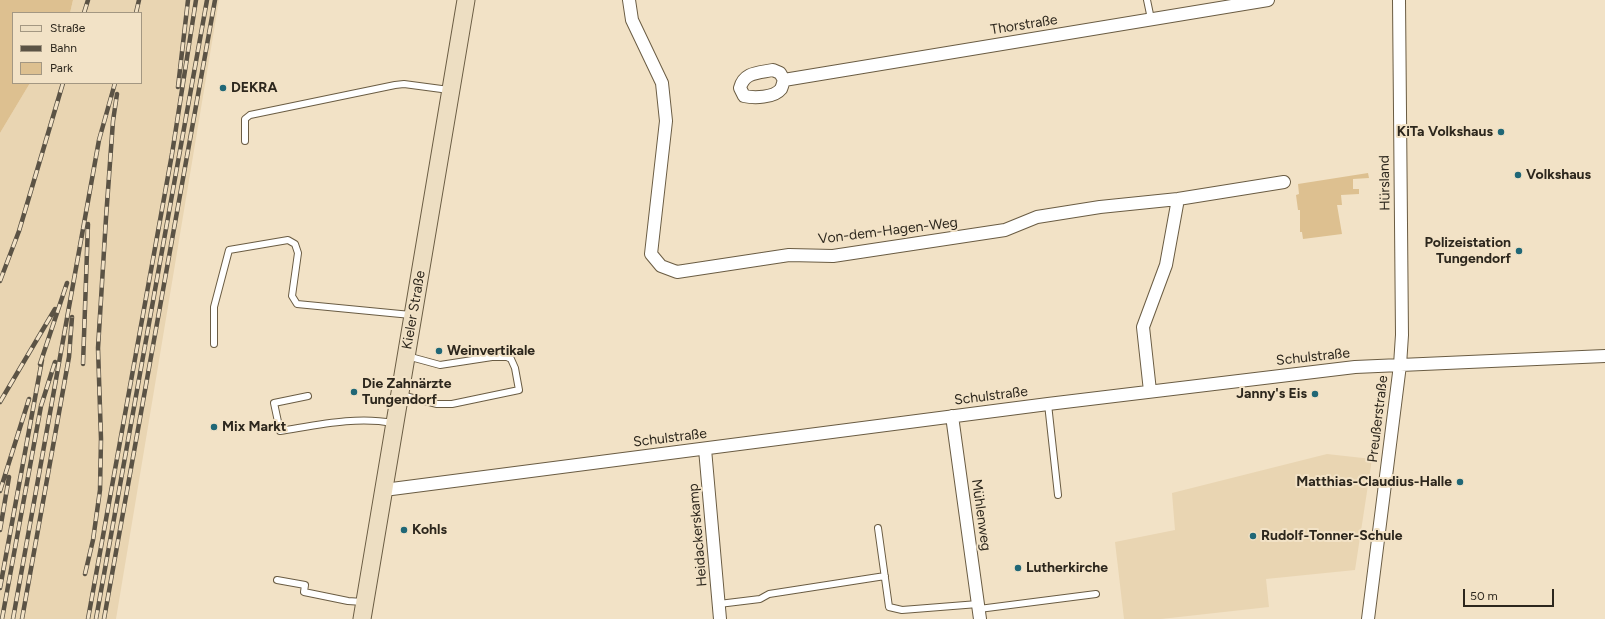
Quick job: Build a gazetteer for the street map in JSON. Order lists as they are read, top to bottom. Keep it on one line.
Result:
{"streets":{"main road":["Kieler Straße"],"street":["Thorstraße","Hürsland","Von-dem-Hagen-Weg","Schulstraße","Preußerstraße","Mühlenweg","Heidackerskamp"]},"crossings":[["Hürsland","Schulstraße"],["Hürsland","Preußerstraße"],["Kieler Straße","Schulstraße"],["Schulstraße","Preußerstraße"],["Schulstraße","Mühlenweg"],["Schulstraße","Heidackerskamp"]],"places":["DEKRA","KiTa Volkshaus","Volkshaus","Polizeistation Tungendorf","Weinvertikale","Die Zahnärzte Tungendorf","Janny's Eis","Mix Markt","Matthias-Claudius-Halle","Kohls","Rudolf-Tonner-Schule","Lutherkirche"],"legend":["Straße","Bahn","Park"],"scale_bar":"50 m"}
